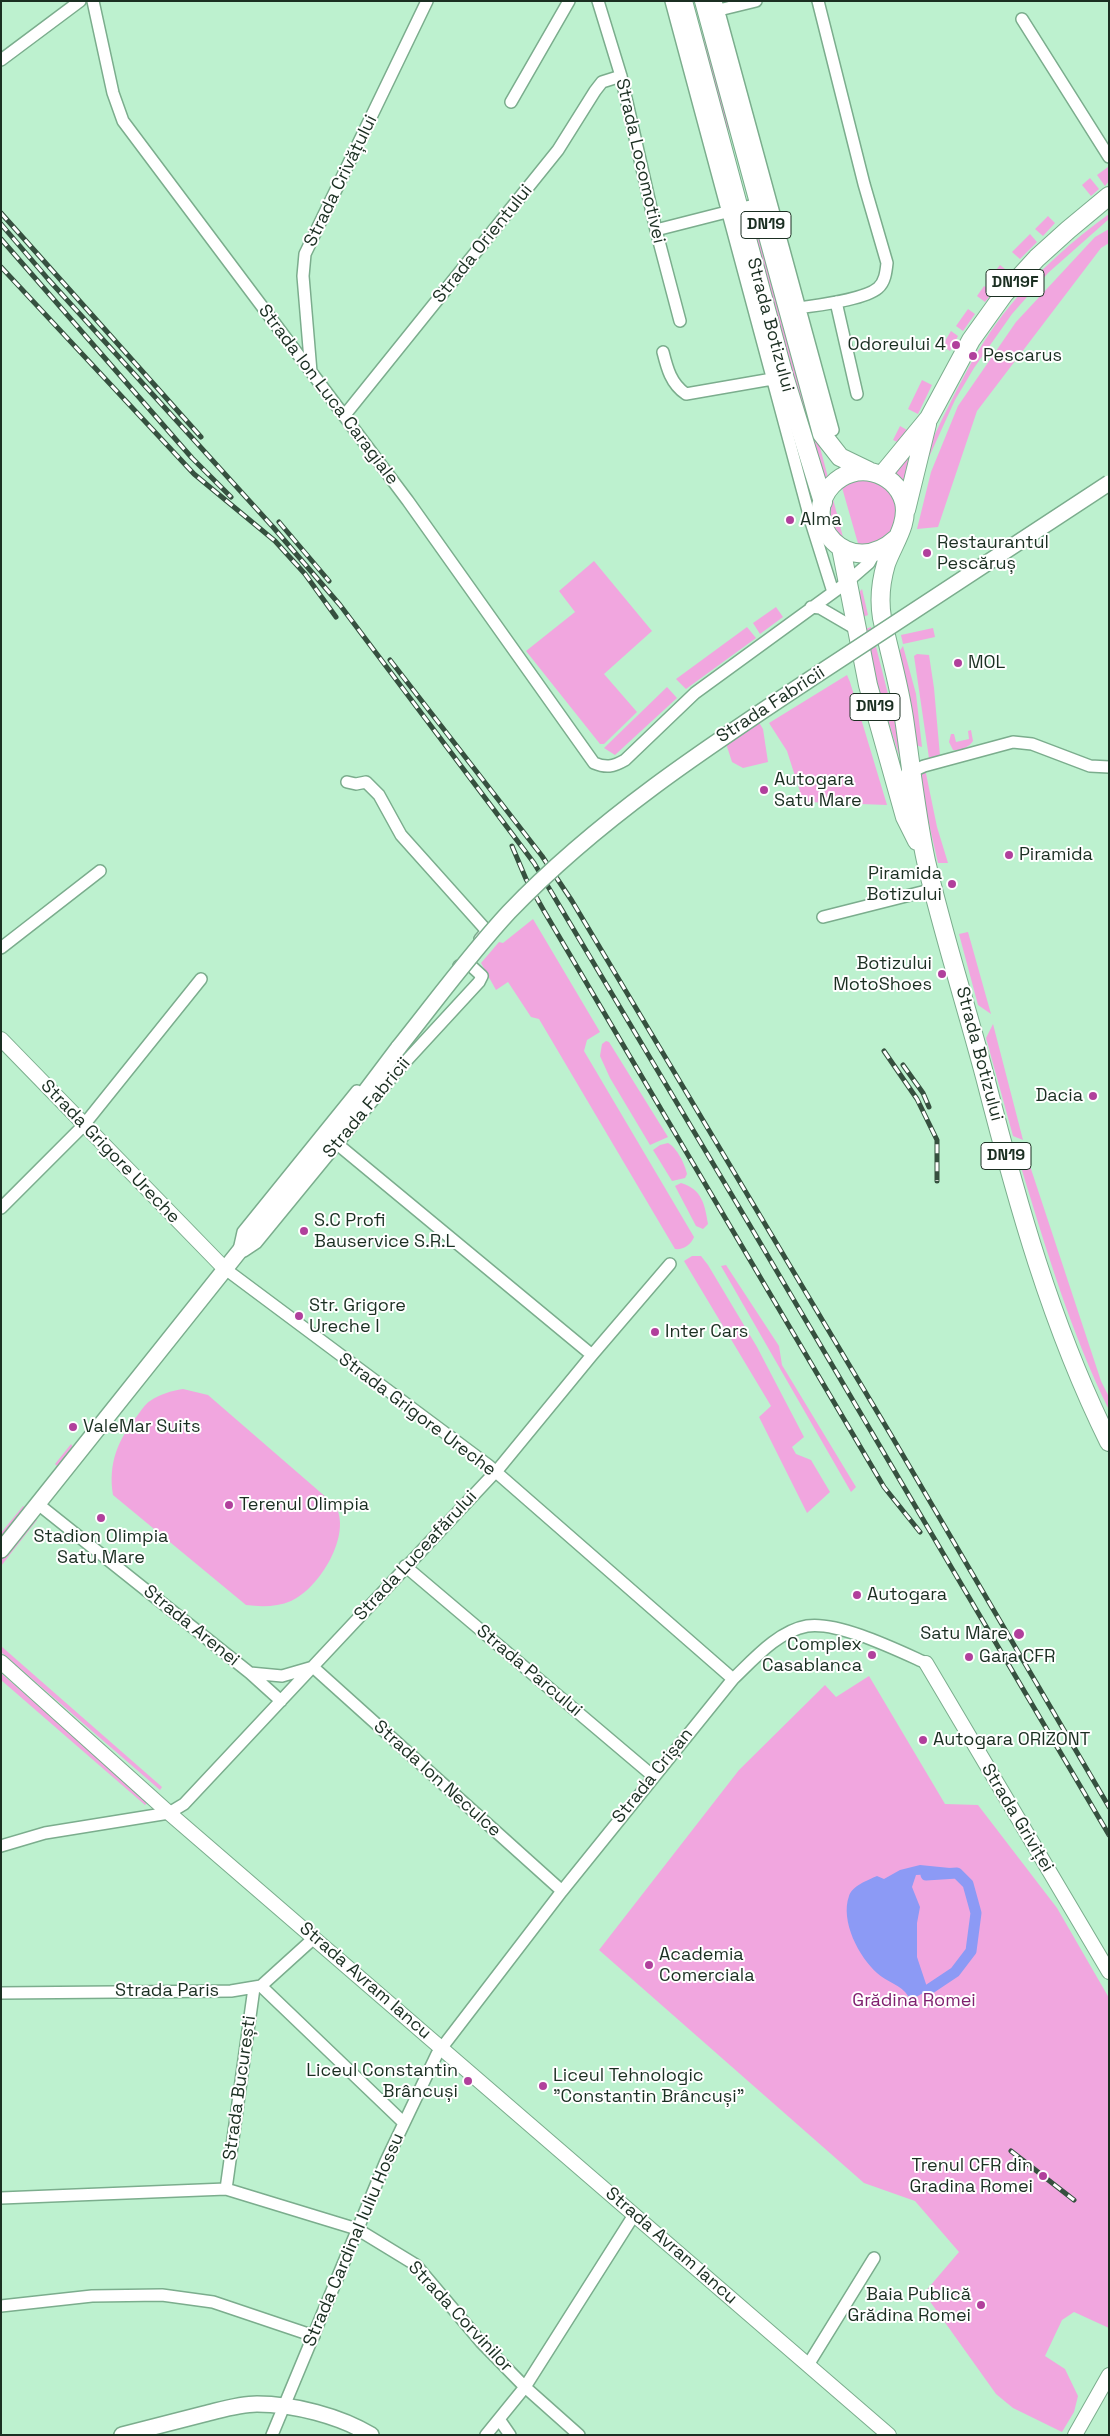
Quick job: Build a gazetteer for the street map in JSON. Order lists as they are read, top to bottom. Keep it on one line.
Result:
{"streets":{"main road":["DN19","DN19F","Strada Botizului","Strada Fabricii"],"street":["Strada Locomotivei","Strada Crivățului","Strada Orientului","Strada Ion Luca Caragiale","Strada Grigore Ureche","Strada Luceafărului","Strada Arenei","Strada Parcului","Strada Crișan","Strada Ion Neculce","Strada Griviței","Strada Avram Iancu","Strada Paris","Strada București","Strada Cardinal Iuliu Hossu","Strada Corvinilor"]},"crossings":[["Strada Locomotivei","Strada Orientului"],["Strada Crivățului","Strada Ion Luca Caragiale"],["Strada Orientului","Strada Ion Luca Caragiale"],["DN19F","Strada Botizului"],["Strada Fabricii","Strada Grigore Ureche"],["Strada Fabricii","Strada Arenei"],["Strada Grigore Ureche","Strada Luceafărului"],["Strada Grigore Ureche","Strada Crișan"],["Strada Luceafărului","Strada Arenei"],["Strada Luceafărului","Strada Parcului"],["Strada Luceafărului","Strada Ion Neculce"],["Strada Luceafărului","Strada Avram Iancu"],["Strada Arenei","Strada Ion Neculce"],["Strada Parcului","Strada Crișan"],["Strada Crișan","Strada Ion Neculce"],["Strada Crișan","Strada Griviței"],["Strada Crișan","Strada Avram Iancu"],["Strada Crișan","Strada Cardinal Iuliu Hossu"],["Strada Avram Iancu","Strada Cardinal Iuliu Hossu"],["Strada Paris","Strada București"],["Strada București","Strada Corvinilor"],["Strada Cardinal Iuliu Hossu","Strada Corvinilor"]],"parks":["Grădina Romei"],"places":["Odoreului 4","Pescarus","Alma","Restaurantul Pescăruș","MOL","Autogara Satu Mare","Piramida","Piramida Botizului","Botizului MotoShoes","Dacia","S.C Profi Bauservice S.R.L","Str. Grigore Ureche I","Inter Cars","ValeMar Suits","Terenul Olimpia","Stadion Olimpia Satu Mare","Autogara","Satu Mare","Complex Casablanca","Gara CFR","Autogara ORIZONT","Academia Comerciala","Liceul Constantin Brâncuși","Liceul Tehnologic \"Constantin Brâncuși\"","Trenul CFR din Gradina Romei","Baia Publică Grădina Romei"]}
